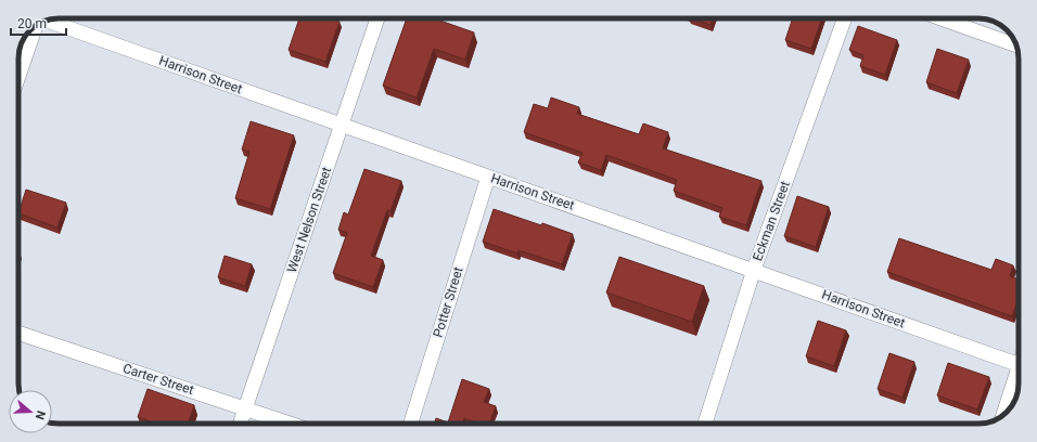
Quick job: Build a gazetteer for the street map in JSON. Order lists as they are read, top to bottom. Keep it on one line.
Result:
{"streets":{"street":["Harrison Street","West Nelson Street","Eckman Street","Potter Street","Carter Street"]},"crossings":[["Harrison Street","West Nelson Street"],["Harrison Street","Eckman Street"],["Harrison Street","Potter Street"],["West Nelson Street","Carter Street"]],"scale_bar":"20 m","north":"right"}
